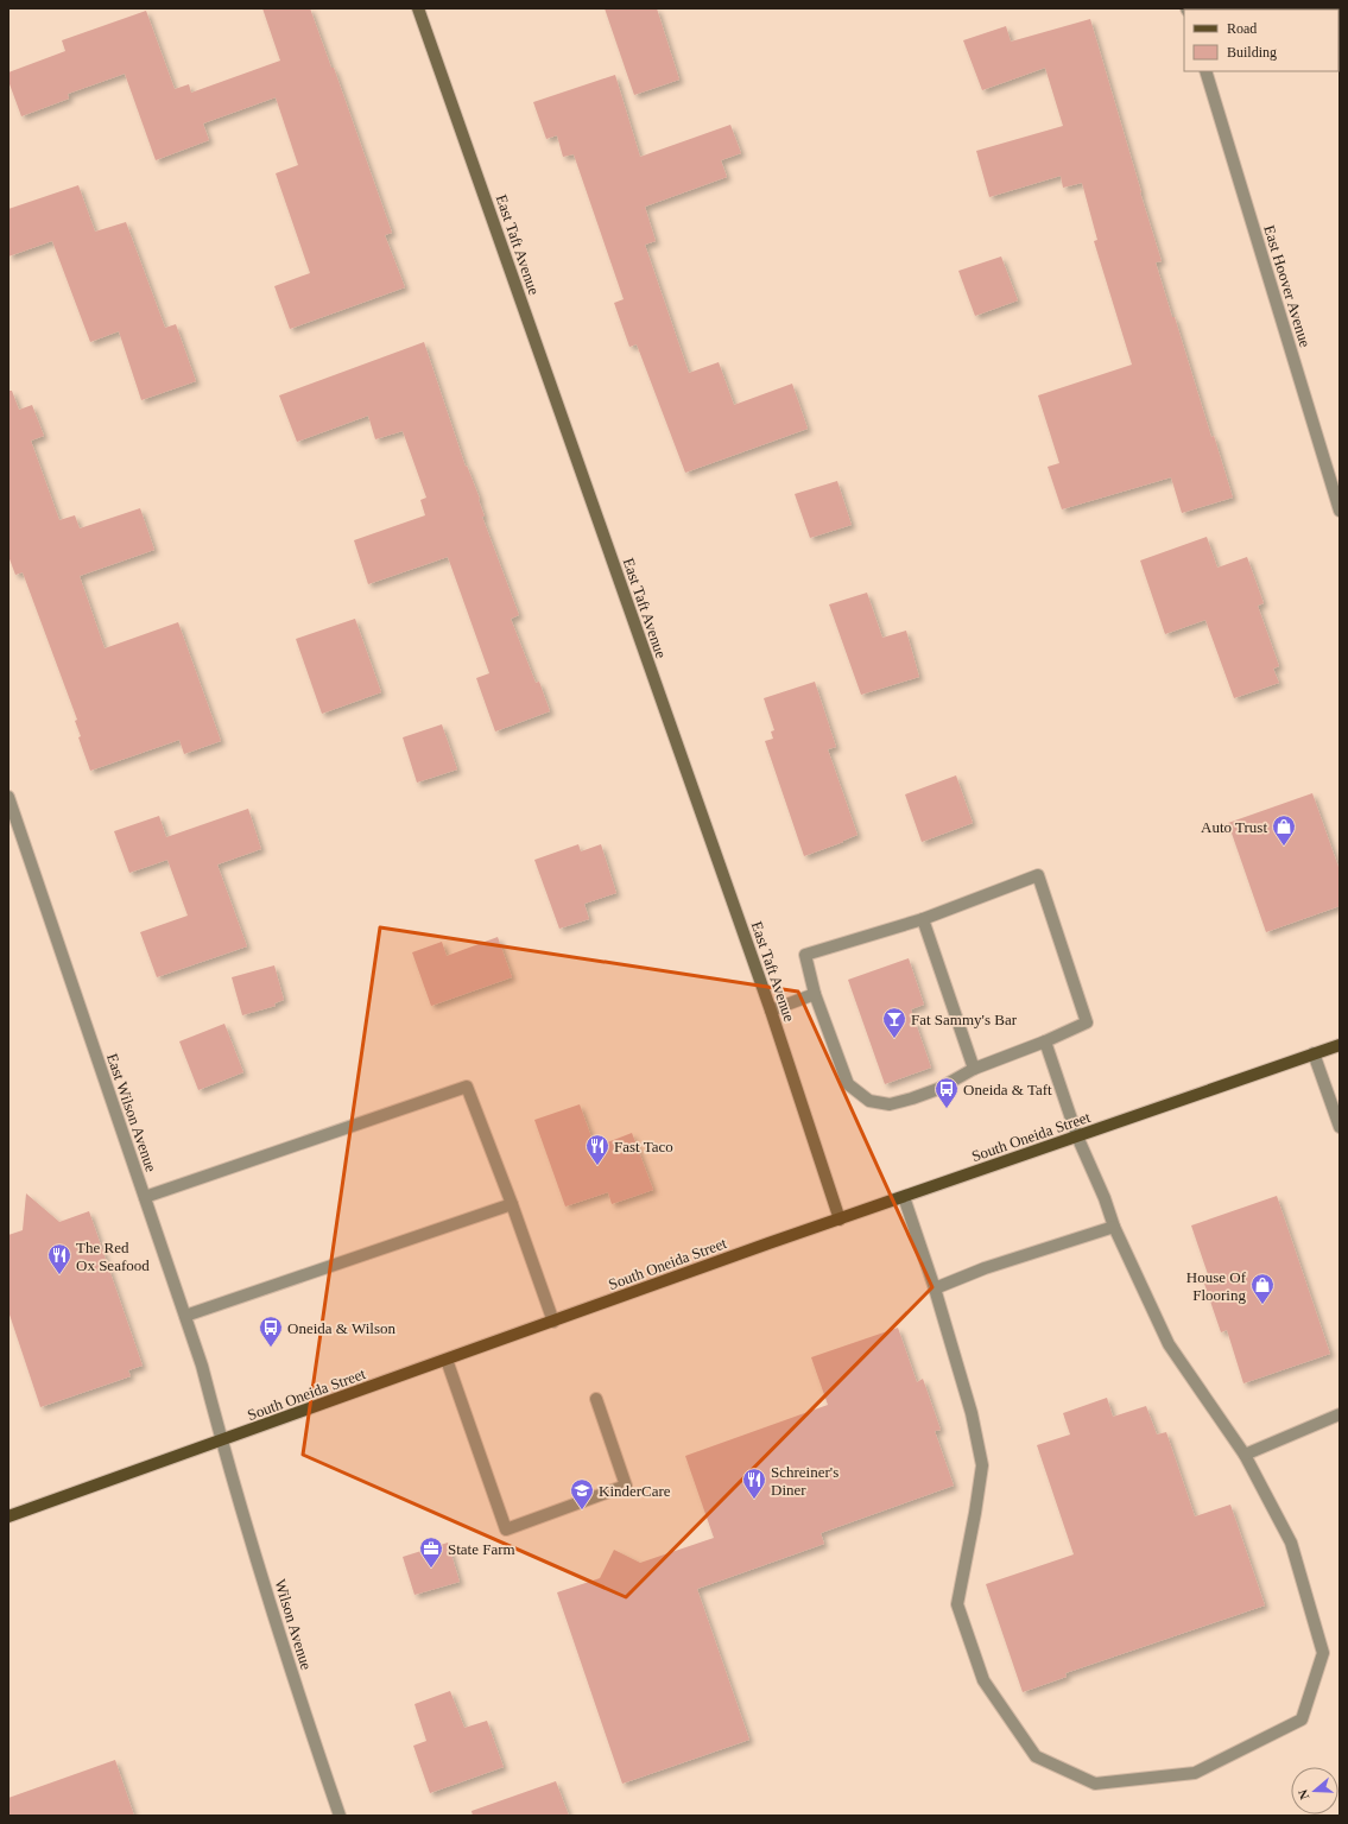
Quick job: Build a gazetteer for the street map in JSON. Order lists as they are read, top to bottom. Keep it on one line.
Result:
{"streets":{"main road":["South Oneida Street"],"street":["East Taft Avenue","East Hoover Avenue","East Wilson Avenue","Wilson Avenue"]},"crossings":[["East Taft Avenue","South Oneida Street"],["East Wilson Avenue","South Oneida Street"],["East Wilson Avenue","Wilson Avenue"],["South Oneida Street","Wilson Avenue"]],"places":{"shop":["Auto Trust","House Of Flooring"],"bar":["Fat Sammy's Bar"],"bus stop":["Oneida & Taft","Oneida & Wilson"],"restaurant":["Fast Taco","The Red Ox Seafood","Schreiner's Diner"],"school or university":["KinderCare"],"office":["State Farm"]},"legend":["Road","Building"],"north":"left"}
